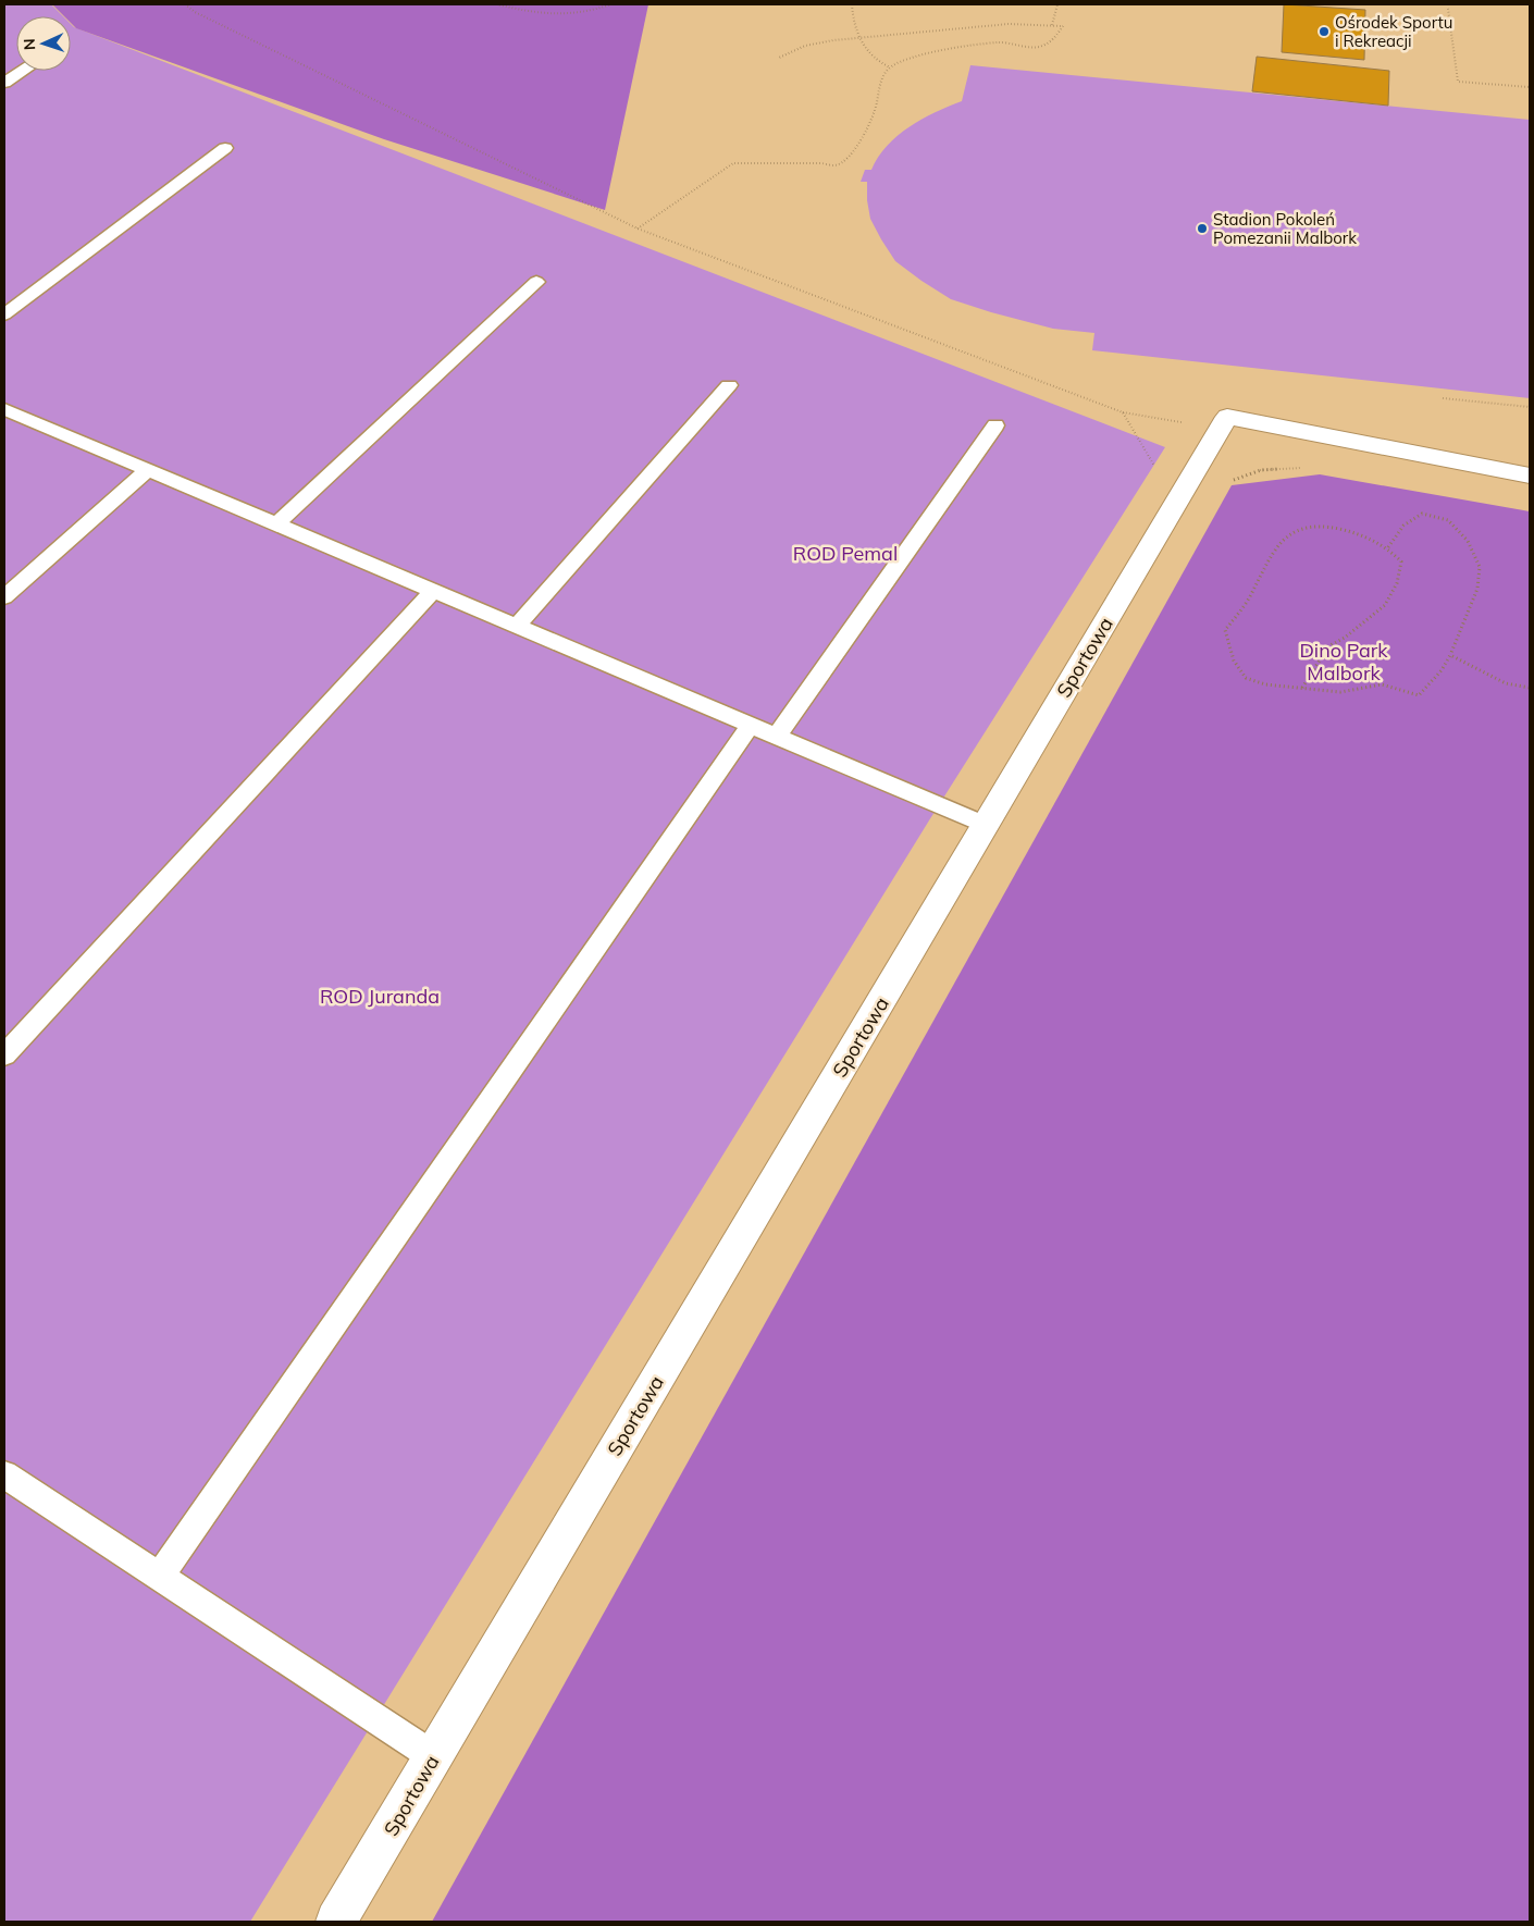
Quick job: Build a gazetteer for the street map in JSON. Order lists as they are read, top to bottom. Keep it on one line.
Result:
{"streets":{"street":["Sportowa"]},"parks":["ROD Pemal","Dino Park Malbork","ROD Juranda"],"places":["Ośrodek Sportu i Rekreacji","Stadion Pokoleń Pomezanii Malbork"],"north":"left"}
